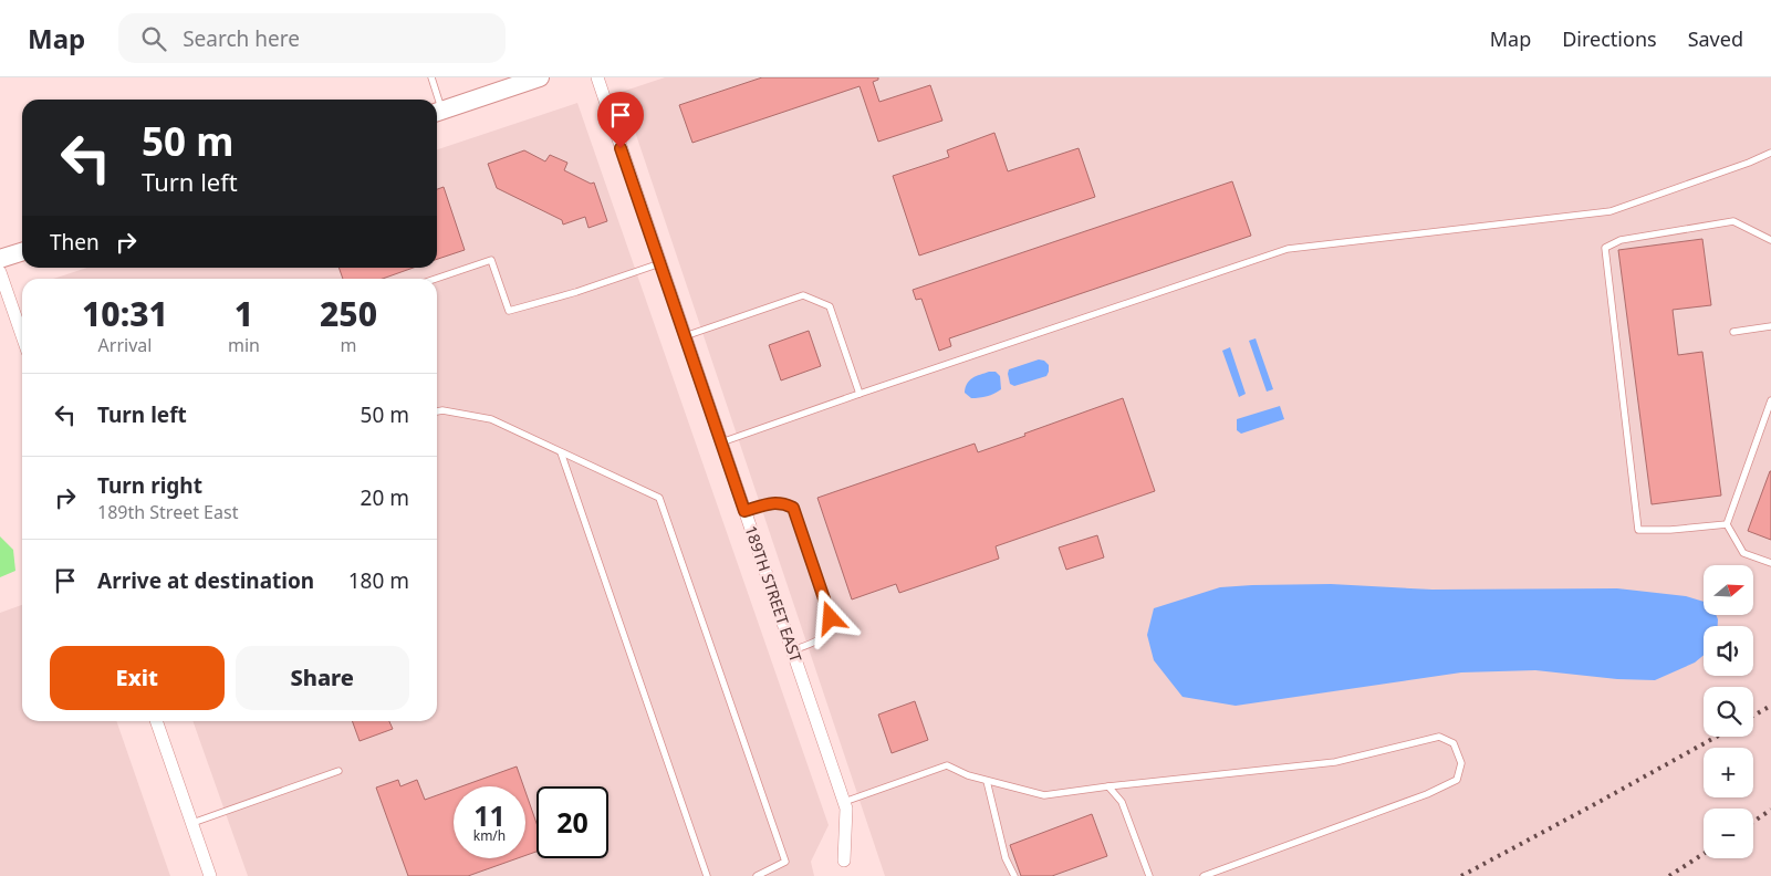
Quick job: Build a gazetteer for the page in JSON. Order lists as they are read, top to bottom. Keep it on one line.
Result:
{"streets":{"street":["189TH STREET EAST"]},"north":"right","page":{"header":"Map","search":"Search here","nav":["Map","Directions","Saved"],"turn":["50 m","Turn left"],"then":"Then","eta":["10:31","Arrival","1","min","250","m"],"list":[{"name":"Turn left","value":"50 m"},{"name":"Turn right","note":"189th Street East","value":"20 m"},{"name":"Arrive at destination","value":"180 m"}],"map_buttons":["+","−"],"buttons":["Exit","Share"],"speed":"11 km/h","limit":"20"}}
